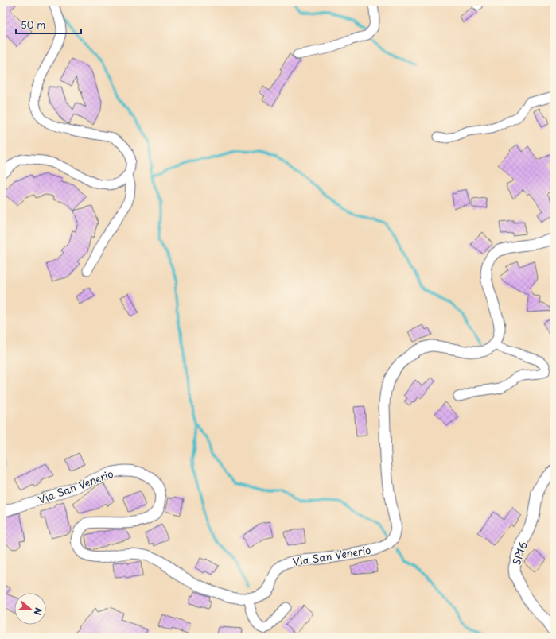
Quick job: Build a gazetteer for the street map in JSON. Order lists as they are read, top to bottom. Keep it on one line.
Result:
{"streets":{"street":["Via San Venerio","SP16"]},"scale_bar":"50 m","north":"right"}
